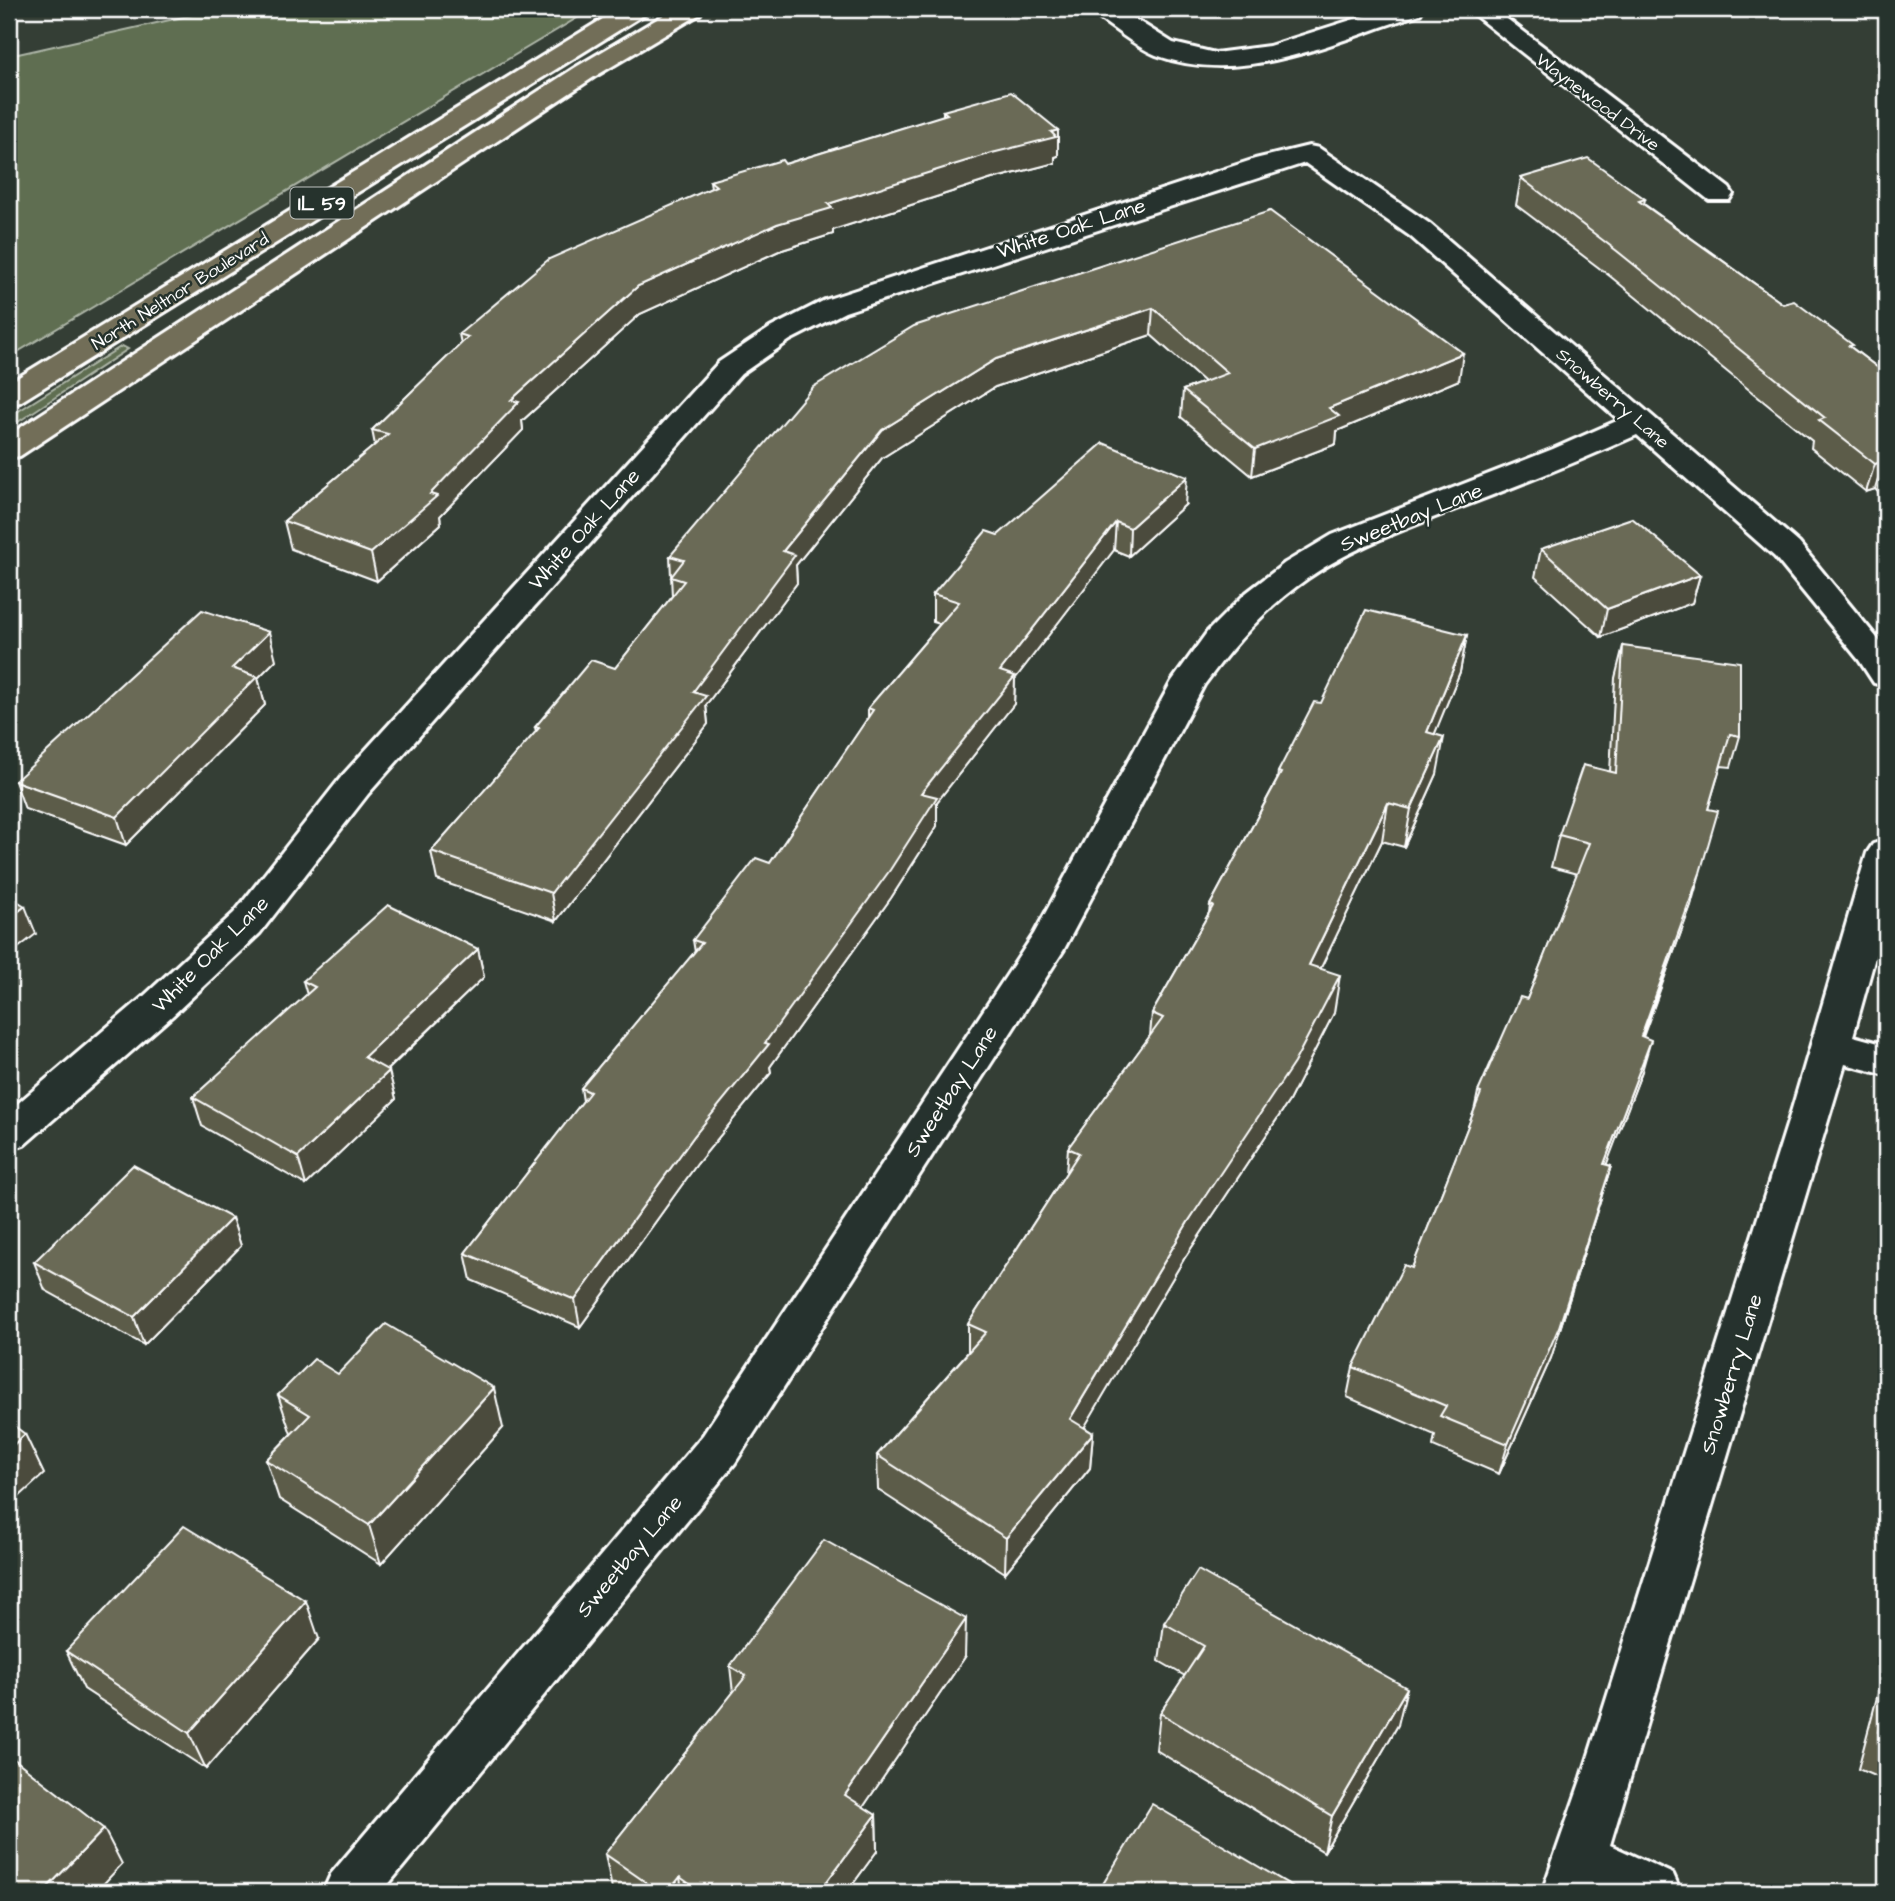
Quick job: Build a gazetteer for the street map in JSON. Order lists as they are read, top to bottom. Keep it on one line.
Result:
{"streets":{"main road":["IL 59","North Neltnor Boulevard"],"street":["Waynewood Drive","White Oak Lane","Snowberry Lane","Sweetbay Lane"]},"crossings":[["White Oak Lane","Snowberry Lane"],["Snowberry Lane","Sweetbay Lane"]]}
